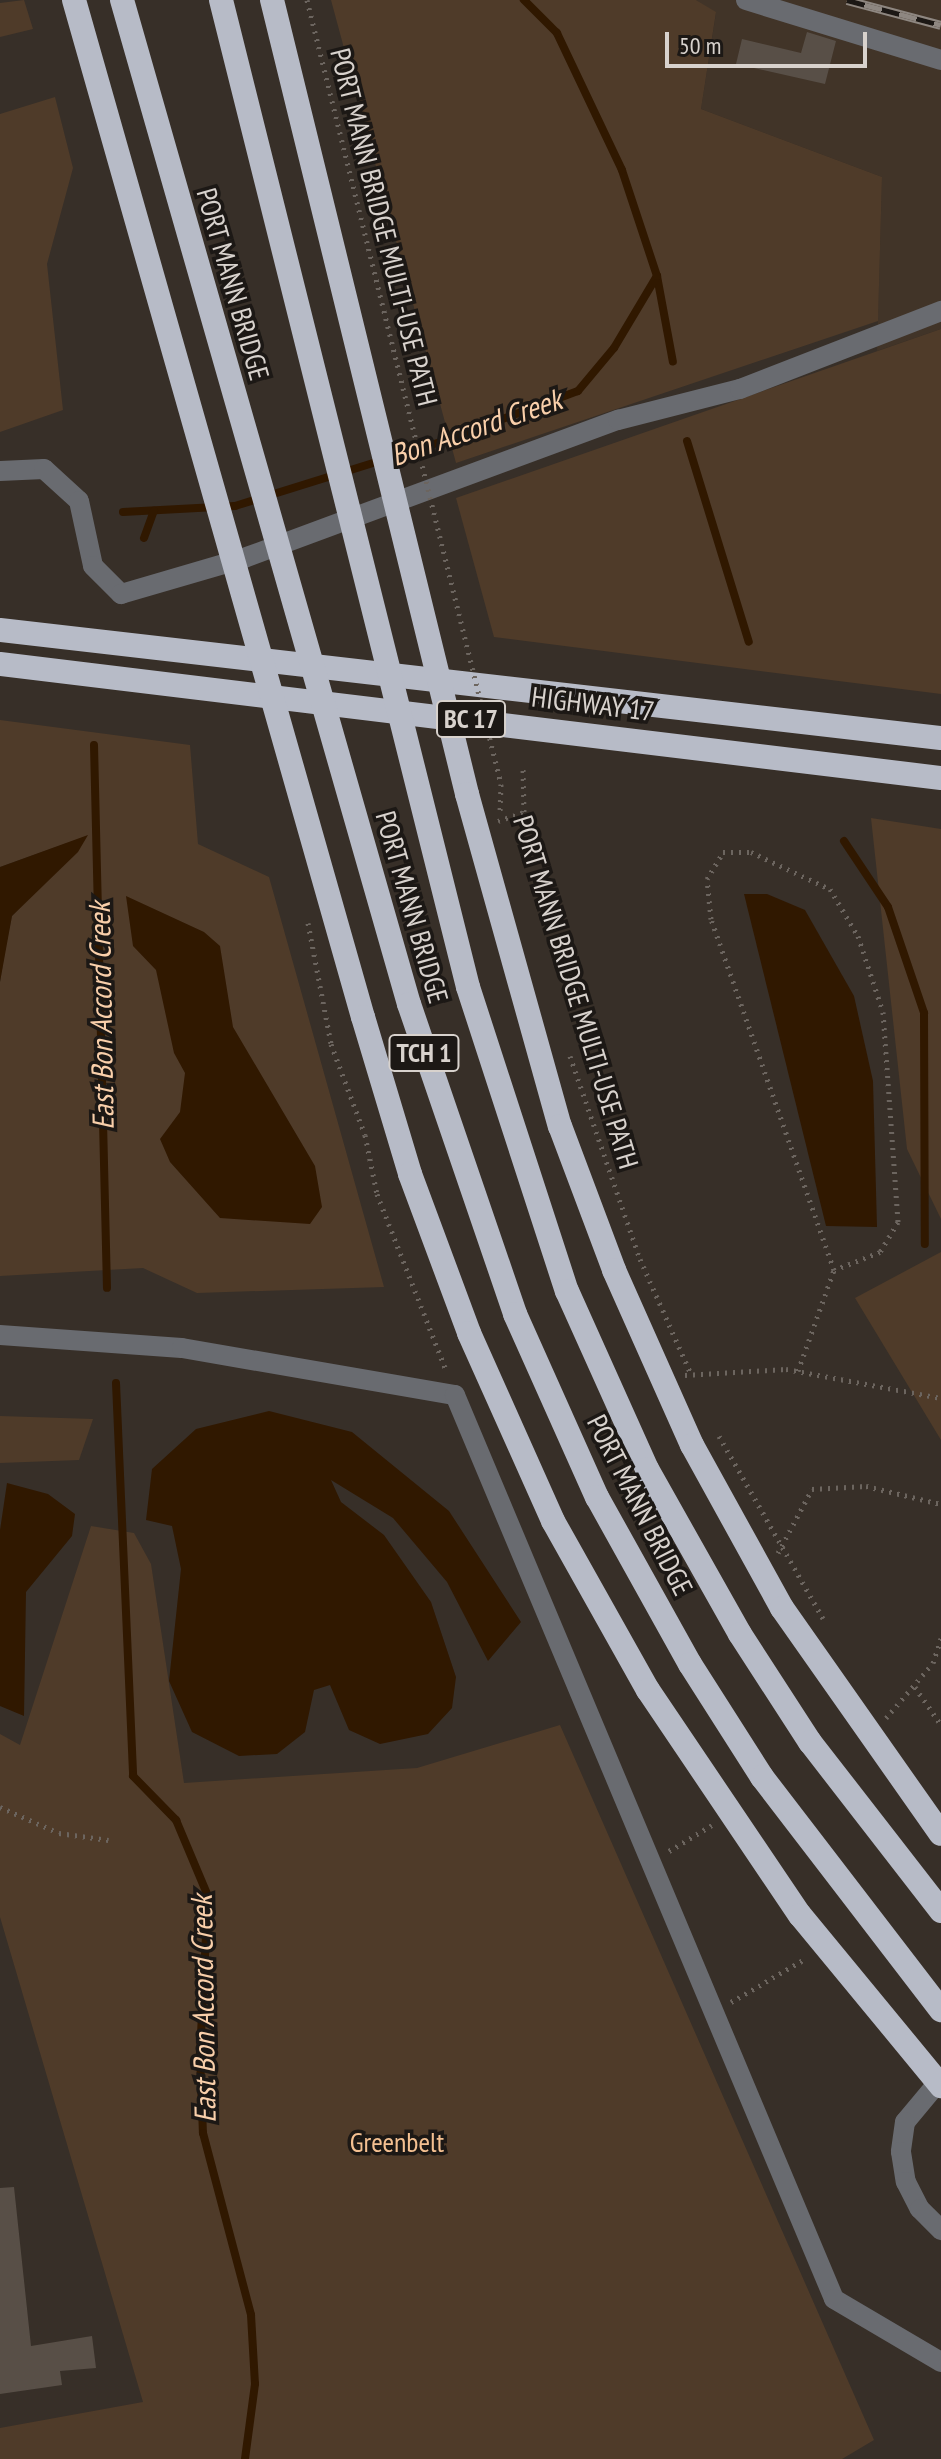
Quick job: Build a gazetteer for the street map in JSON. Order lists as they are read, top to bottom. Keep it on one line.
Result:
{"streets":{"highway":["PORT MANN BRIDGE","HIGHWAY 17","BC 17","TCH 1"],"path":["PORT MANN BRIDGE MULTI-USE PATH"]},"water":["Bon Accord Creek","East Bon Accord Creek"],"parks":["Greenbelt"],"scale_bar":"50 m"}
